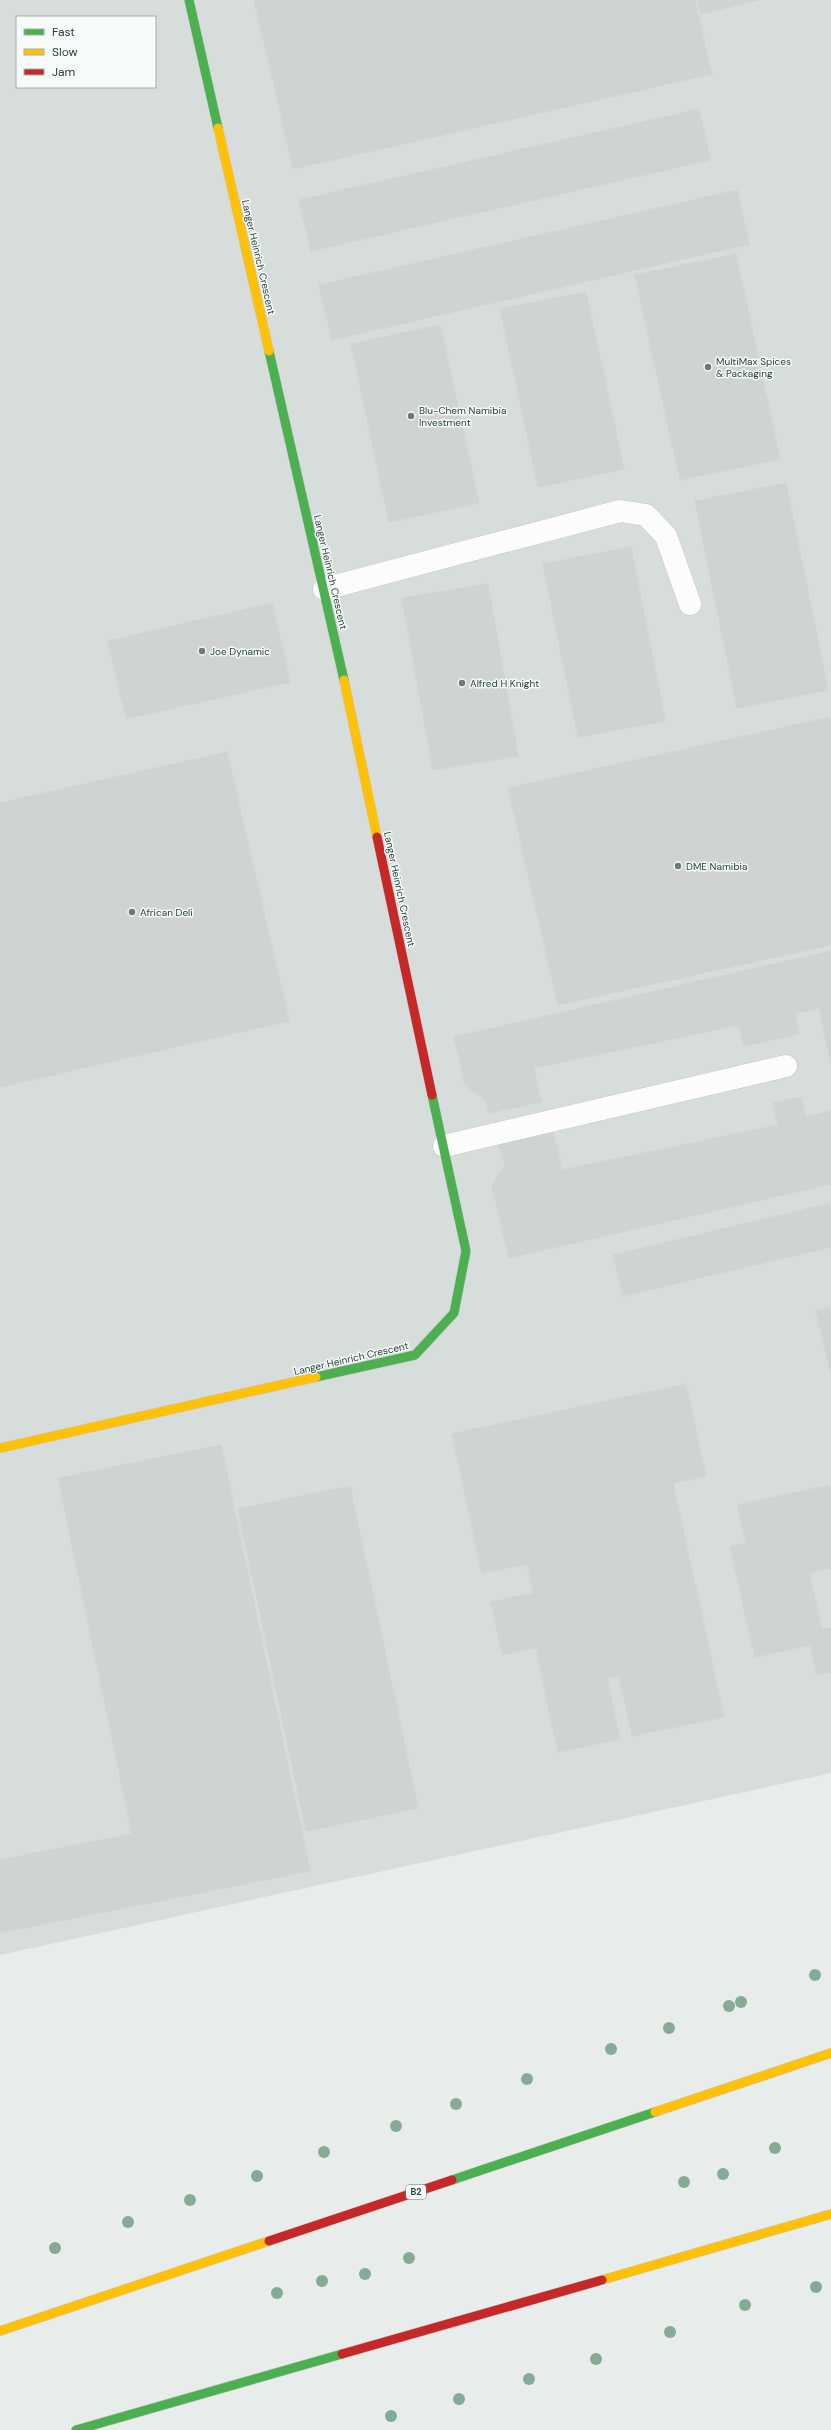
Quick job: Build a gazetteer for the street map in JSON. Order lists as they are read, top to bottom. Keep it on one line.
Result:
{"streets":{"main road":["Langer Heinrich Crescent","B2"]},"places":["MultiMax Spices & Packaging","Blu-Chem Namibia Investment","Joe Dynamic","Alfred H Knight","DME Namibia","African Deli"],"legend":["Fast","Slow","Jam"]}
